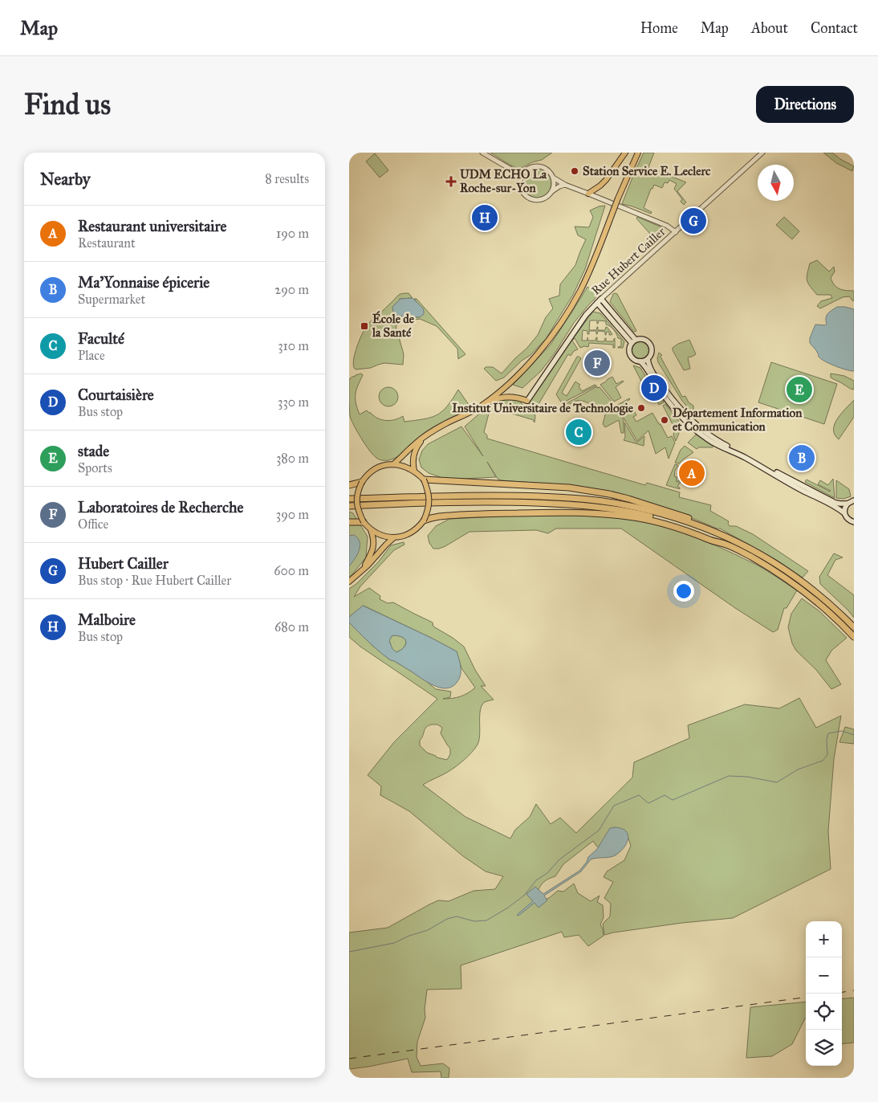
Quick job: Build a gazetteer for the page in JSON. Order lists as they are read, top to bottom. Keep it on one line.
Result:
{"streets":{"main road":["Rue Hubert Cailler"]},"places":{"other":["Station Service E. Leclerc","Institut Universitaire de Technologie","Département Information et Communication"],"health":["UDM ECHO La Roche-sur-Yon"],"transit":["École de la Santé"]},"north":"bottom","page":{"header":"Map","nav":["Home","Map","About","Contact"],"buttons":"Directions","title":"Find us","heading":["Nearby","8 results"],"pins":["H","G","F","D","E","C","B","A"],"list":[{"mark":"A","name":"Restaurant universitaire","note":"Restaurant","value":"190 m"},{"mark":"B","name":"Ma'Yonnaise épicerie","note":"Supermarket","value":"290 m"},{"mark":"C","name":"Faculté","note":"Place","value":"310 m"},{"mark":"D","name":"Courtaisière","note":"Bus stop","value":"330 m"},{"mark":"E","name":"stade","note":"Sports","value":"380 m"},{"mark":"F","name":"Laboratoires de Recherche","note":"Office","value":"390 m"},{"mark":"G","name":"Hubert Cailler","note":"Bus stop · Rue Hubert Cailler","value":"600 m"},{"mark":"H","name":"Malboire","note":"Bus stop","value":"680 m"}],"map_buttons":["+","−"]}}
